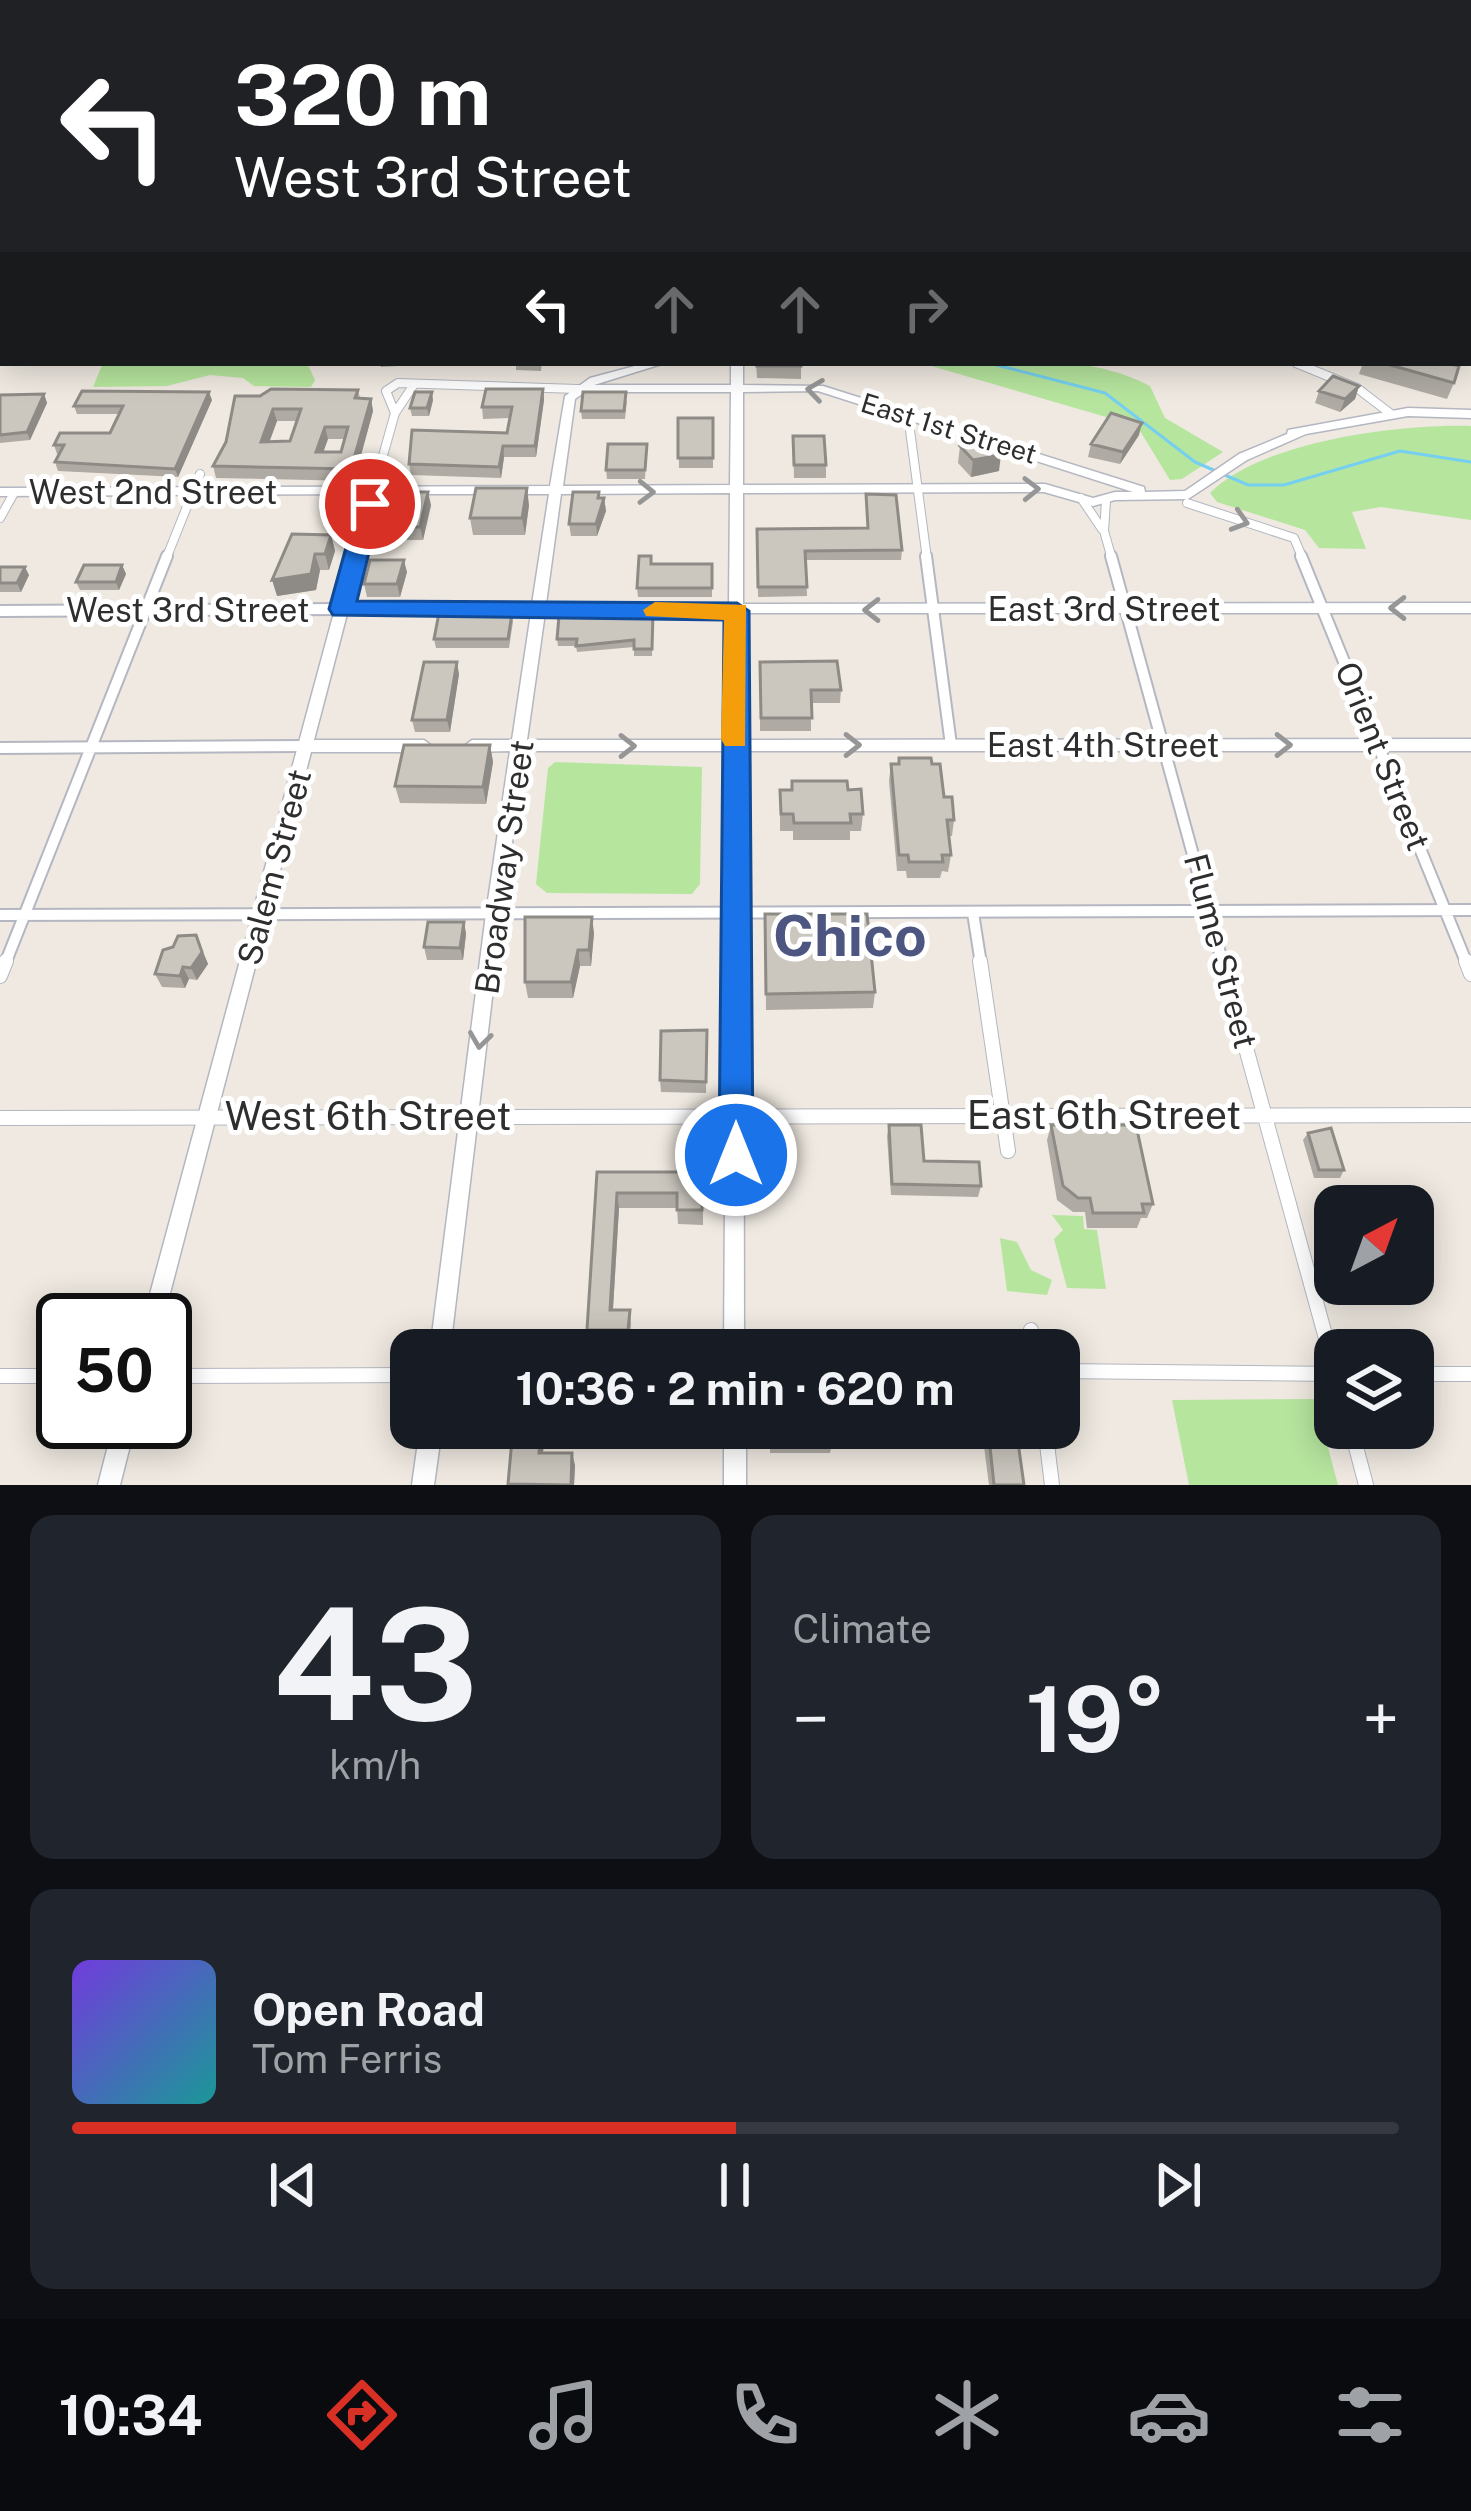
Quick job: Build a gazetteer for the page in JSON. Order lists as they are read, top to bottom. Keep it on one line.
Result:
{"streets":{"street":["East 1st Street","West 2nd Street","East 3rd Street","West 3rd Street","East 4th Street","Orient Street","Salem Street","Broadway Street","Flume Street","East 6th Street","West 6th Street"]},"crossings":[["East 1st Street","West 2nd Street"],["East 1st Street","Broadway Street"],["East 1st Street","Flume Street"],["West 2nd Street","Salem Street"],["West 2nd Street","Broadway Street"],["West 2nd Street","Flume Street"],["East 3rd Street","West 3rd Street"],["East 3rd Street","Orient Street"],["East 3rd Street","Flume Street"],["West 3rd Street","Salem Street"],["West 3rd Street","Broadway Street"],["East 4th Street","Orient Street"],["East 4th Street","Broadway Street"],["East 4th Street","Flume Street"],["Salem Street","West 6th Street"],["Broadway Street","West 6th Street"],["Flume Street","East 6th Street"],["East 6th Street","West 6th Street"]],"one_way":["East 3rd Street","East 4th Street"],"districts":["Chico"],"north":"top right","page":{"turn":["320 m","West 3rd Street"],"limit":"50","trip":"10:36 · 2 min · 620 m","tile":[["43","km/h"],"Climate"],"heat":["−","19°","+"],"song":["Open Road","Tom Ferris"],"tabs":"10:34"}}
